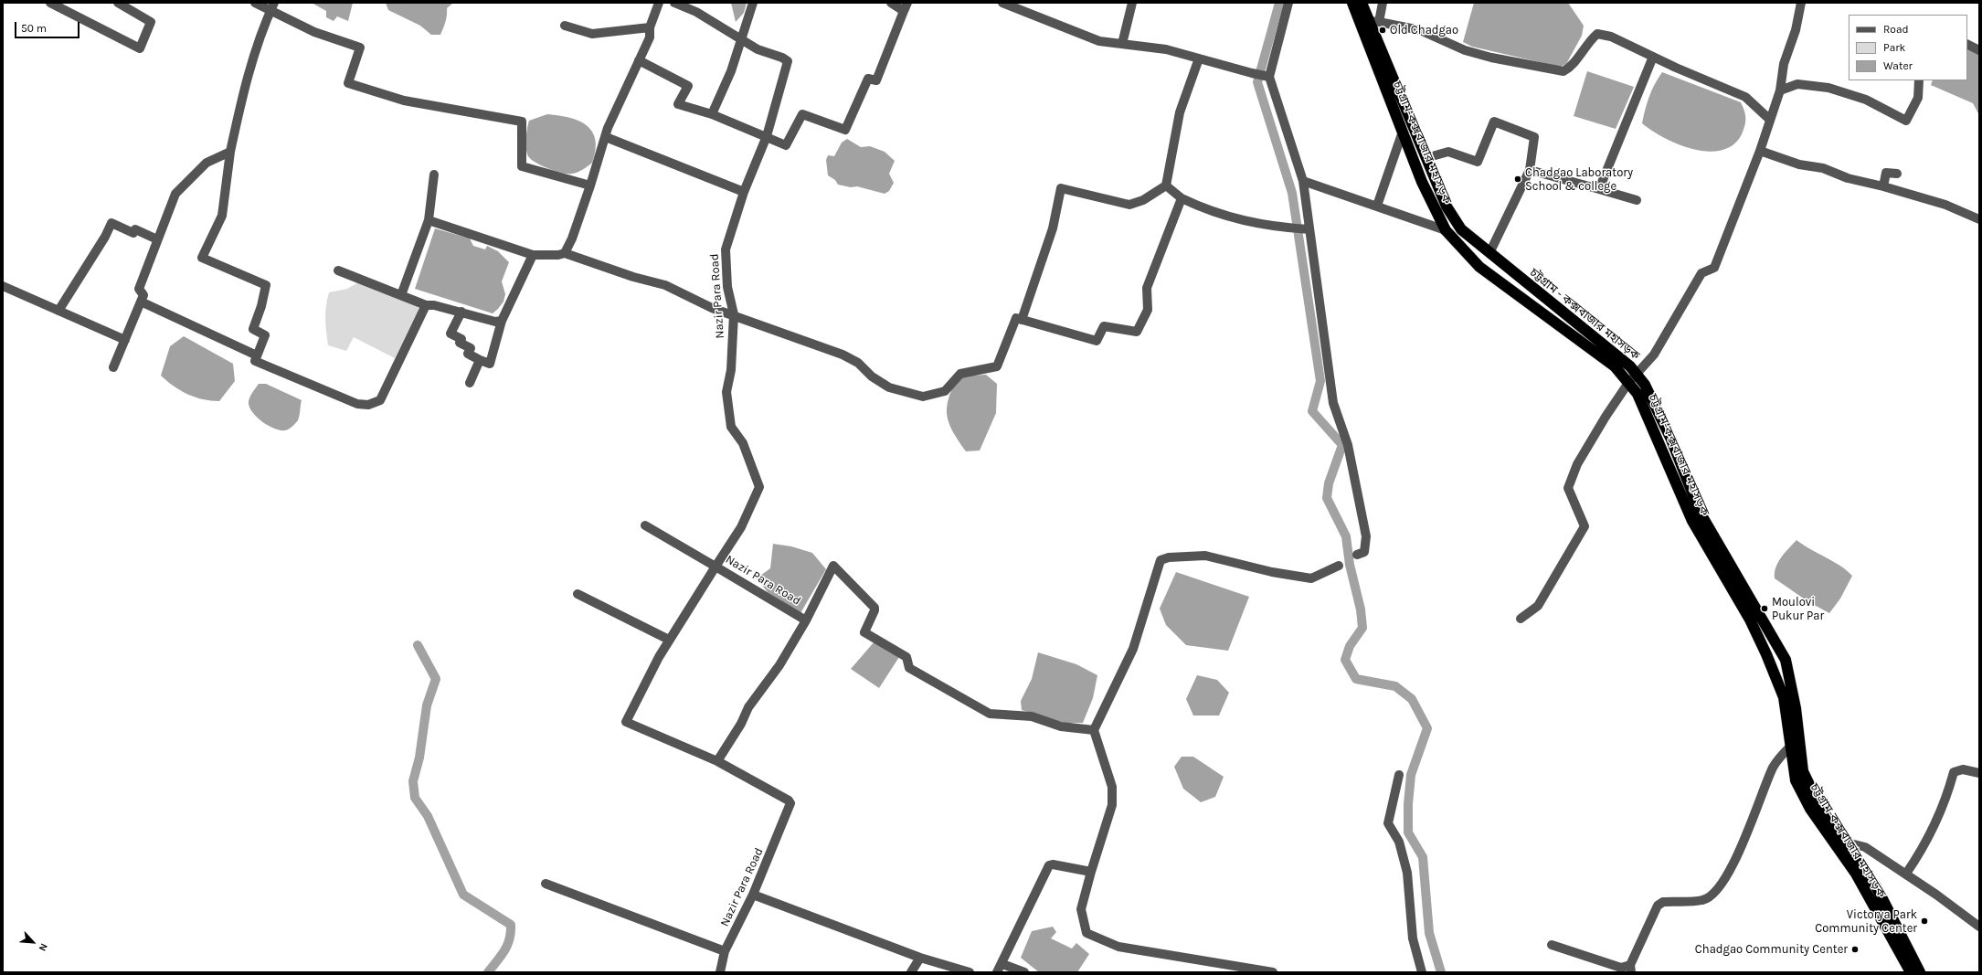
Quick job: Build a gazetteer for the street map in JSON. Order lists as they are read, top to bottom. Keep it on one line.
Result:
{"streets":{"highway":["চট্টগ্রাম-কক্সবাজার মহাসড়ক","চট্টগ্রাম - কক্সবাজার মহাসড়ক"],"street":["Nazir Para Road"]},"places":["Old Chadgao","Chadgao Laboratory School & college","Moulovi Pukur Par","Victorya Park Community Center","Chadgao Community Center"],"legend":["Road","Park","Water"],"scale_bar":"50 m","north":"bottom right"}
